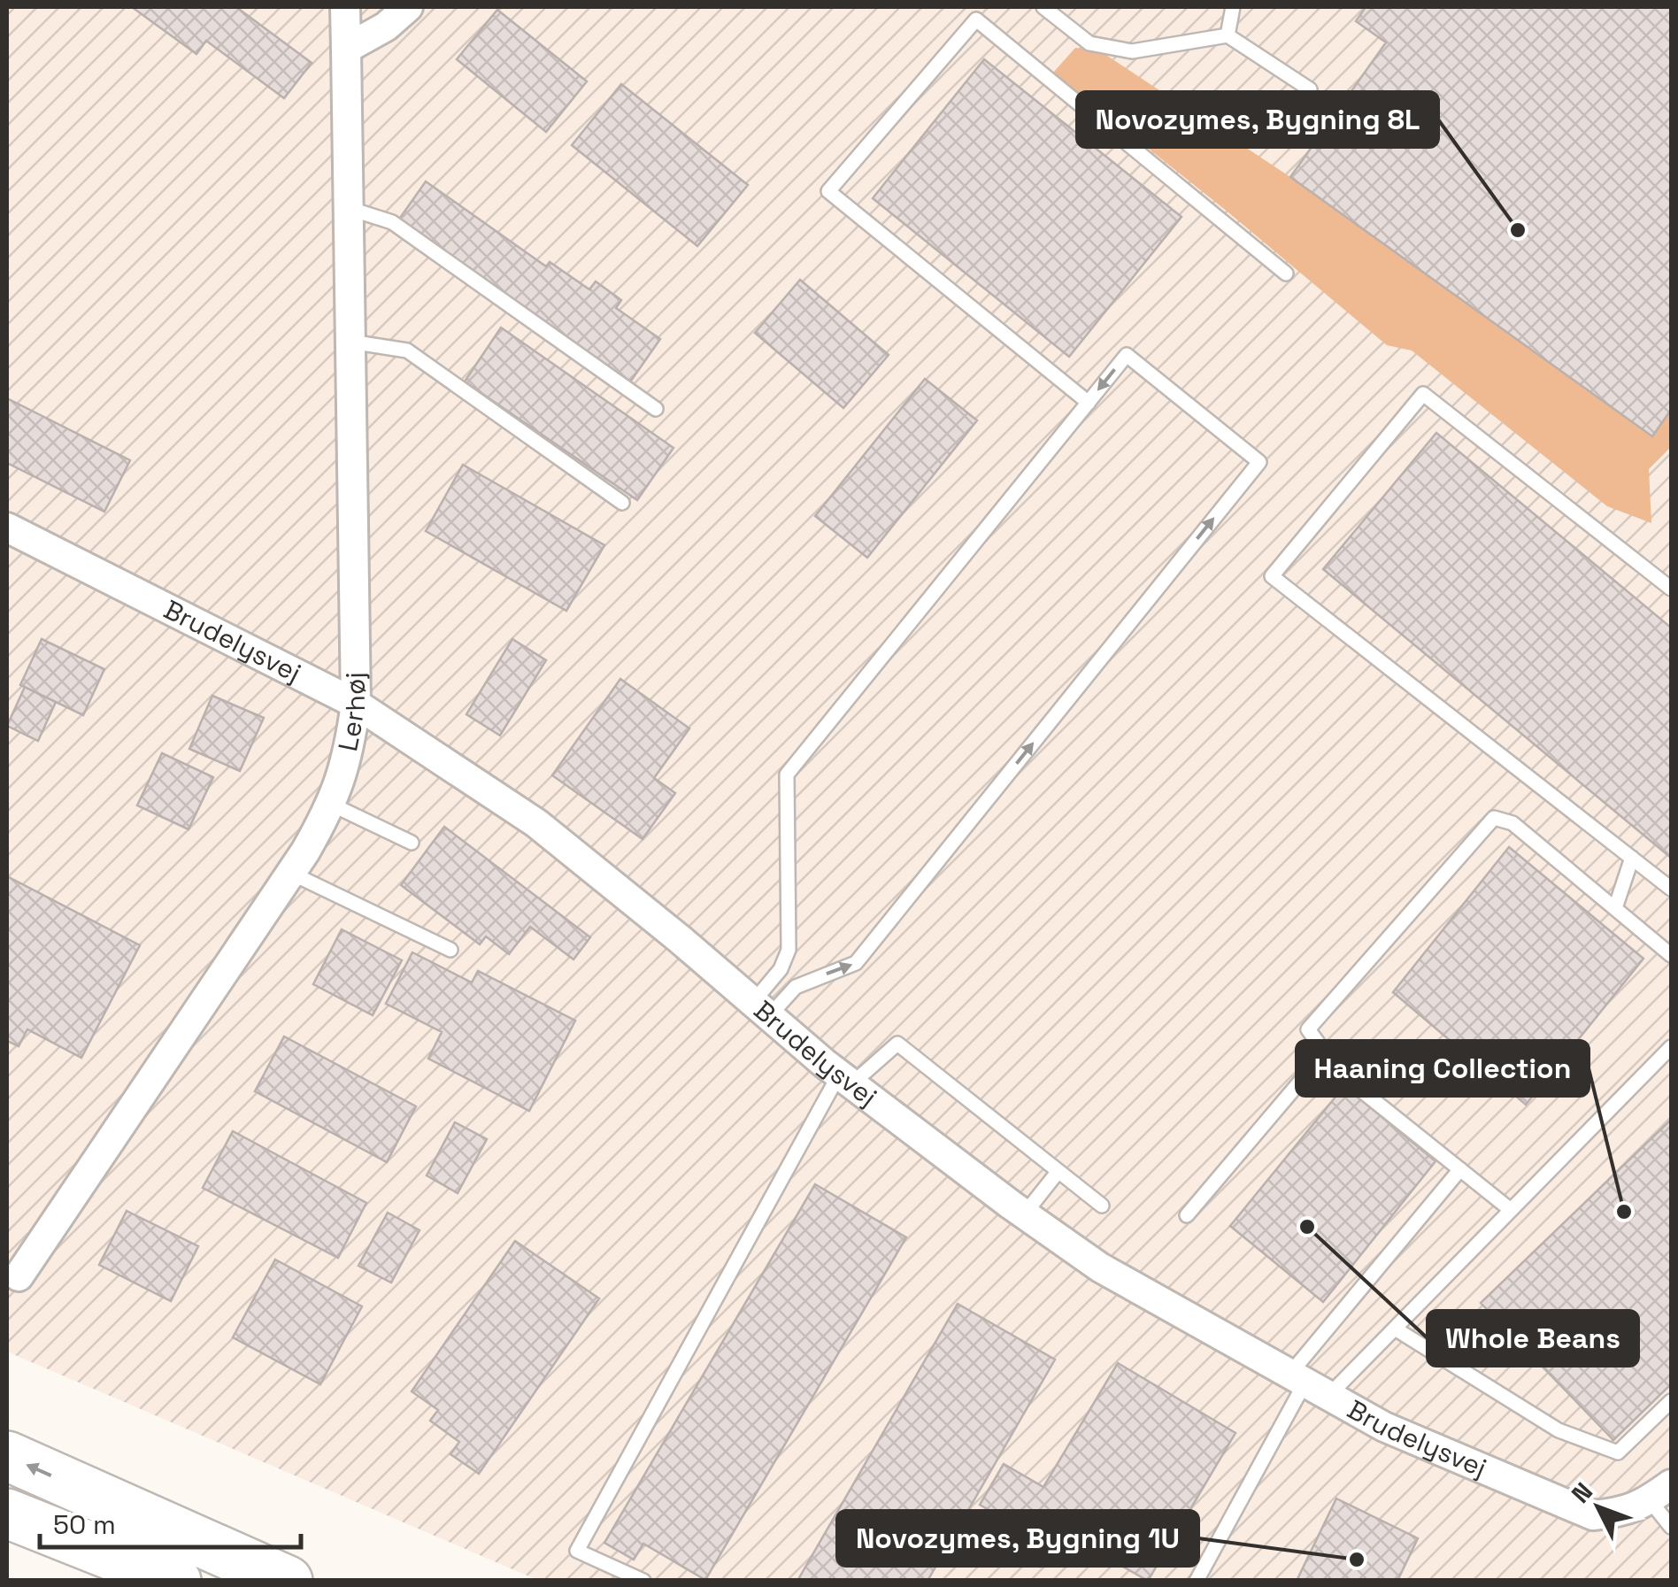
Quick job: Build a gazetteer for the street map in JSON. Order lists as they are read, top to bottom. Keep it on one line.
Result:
{"streets":{"street":["Brudelysvej","Lerhøj"]},"crossings":[["Brudelysvej","Lerhøj"]],"places":["Novozymes, Bygning 8L","Haaning Collection","Whole Beans","Novozymes, Bygning 1U"],"scale_bar":"50 m","north":"top left"}
